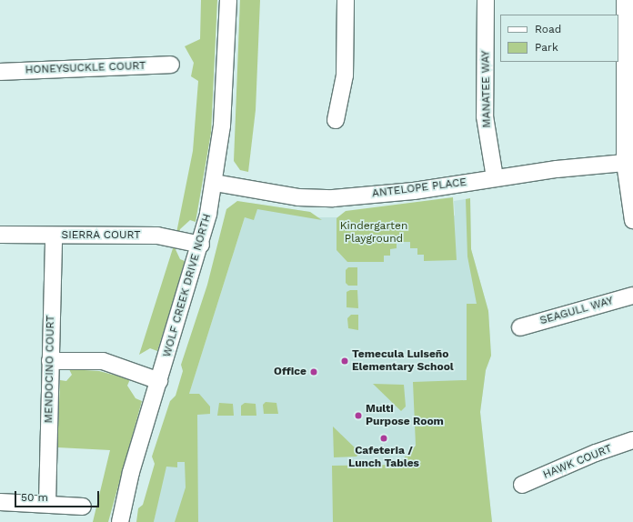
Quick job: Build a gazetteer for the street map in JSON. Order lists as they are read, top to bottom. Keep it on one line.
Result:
{"streets":{"street":["HONEYSUCKLE COURT","MANATEE WAY","ANTELOPE PLACE","SIERRA COURT","WOLF CREEK DRIVE NORTH","SEAGULL WAY","MENDOCINO COURT","HAWK COURT"]},"crossings":[["MANATEE WAY","ANTELOPE PLACE"],["ANTELOPE PLACE","WOLF CREEK DRIVE NORTH"],["SIERRA COURT","WOLF CREEK DRIVE NORTH"],["SIERRA COURT","MENDOCINO COURT"]],"parks":["Kindergarten Playground"],"places":["Temecula Luiseño Elementary School","Office","Multi Purpose Room","Cafeteria / Lunch Tables"],"legend":["Road","Park"],"scale_bar":"50 m"}
